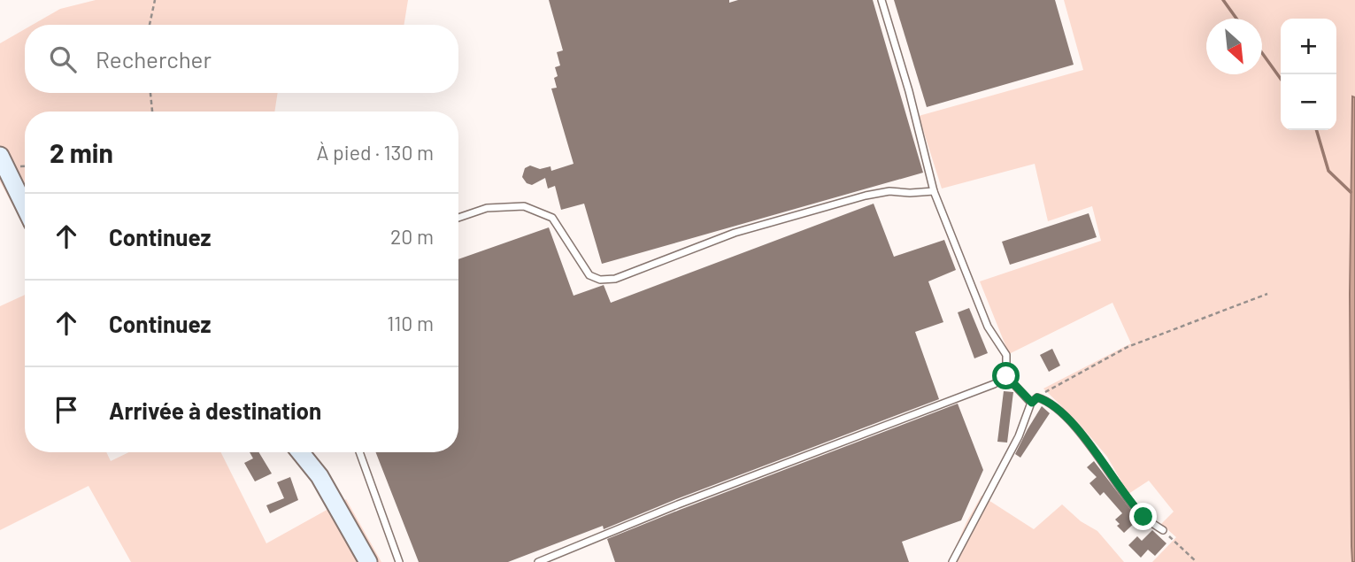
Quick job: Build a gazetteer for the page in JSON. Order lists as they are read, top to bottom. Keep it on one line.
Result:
{"north":"bottom right","page":{"map_buttons":["+","−"],"search":"Rechercher","heading":["2 min","À pied · 130 m"],"list":[["Continuez","20 m"],["Continuez","110 m"],"Arrivée à destination"]}}
